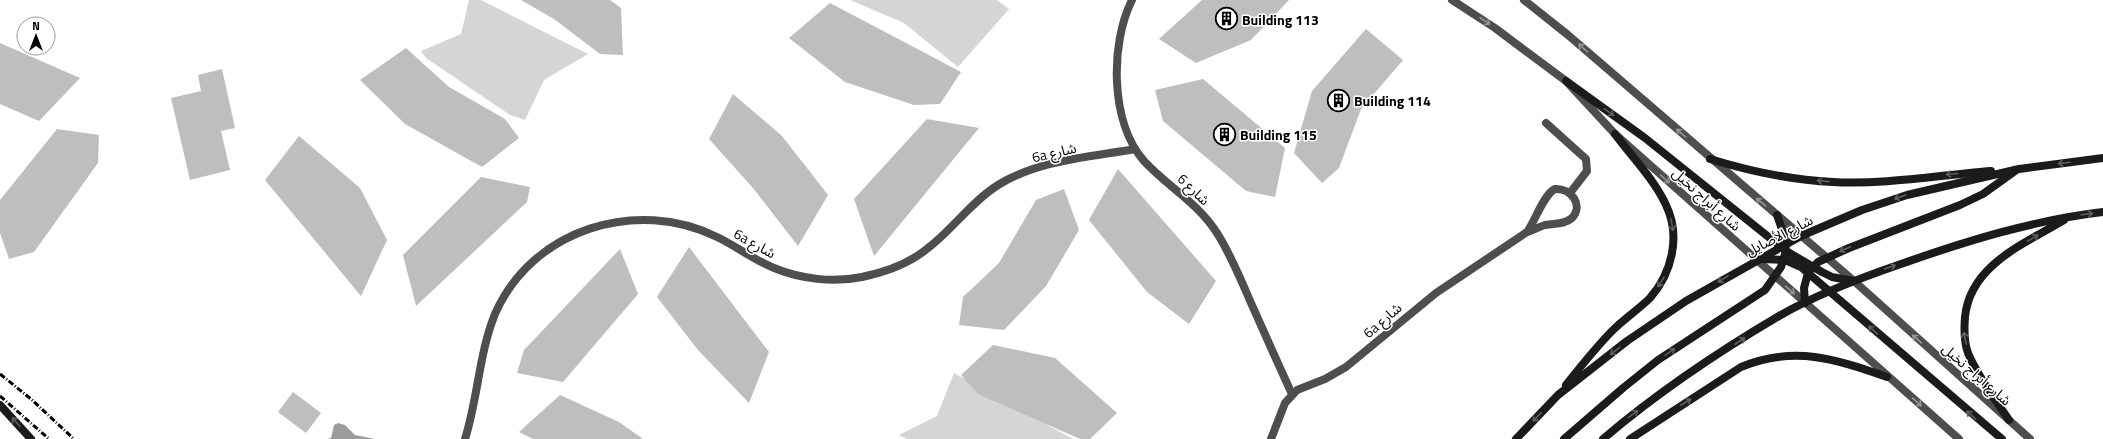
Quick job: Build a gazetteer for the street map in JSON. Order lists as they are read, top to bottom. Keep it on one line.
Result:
{"streets":{"main road":["شارع الأصايل"],"street":["6a شارع","شارع 6","شارع أبراج نخيل"]},"crossings":[["6a شارع","شارع 6"],["شارع أبراج نخيل","شارع الأصايل"]],"places":{"building":["Building 113","Building 114","Building 115"]},"north":"top"}
